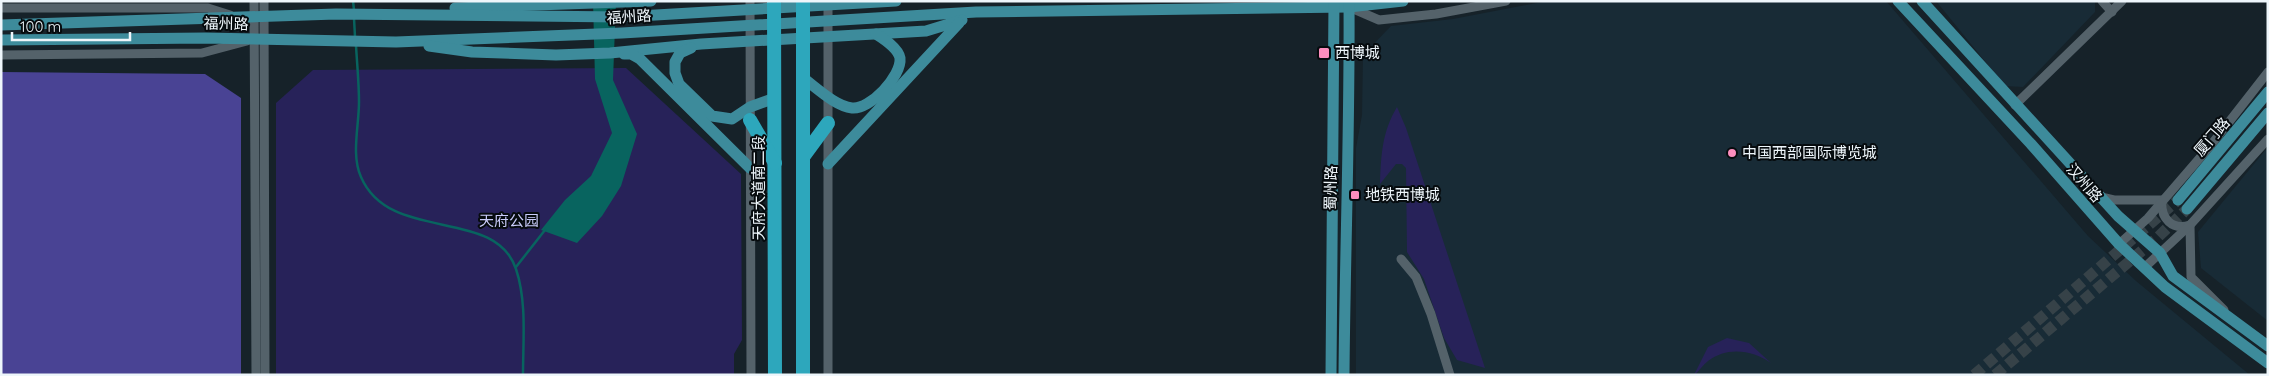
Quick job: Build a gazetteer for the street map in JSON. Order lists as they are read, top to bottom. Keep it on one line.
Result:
{"streets":{"highway":["天府大道南二段"],"main road":["福州路","厦门路","汉州路","蜀州路"]},"crossings":[["福州路","蜀州路"]],"parks":["天府公园"],"places":{"transit":["西博城","地铁西博城"],"other":["中国西部国际博览城"]},"scale_bar":"100 m"}
